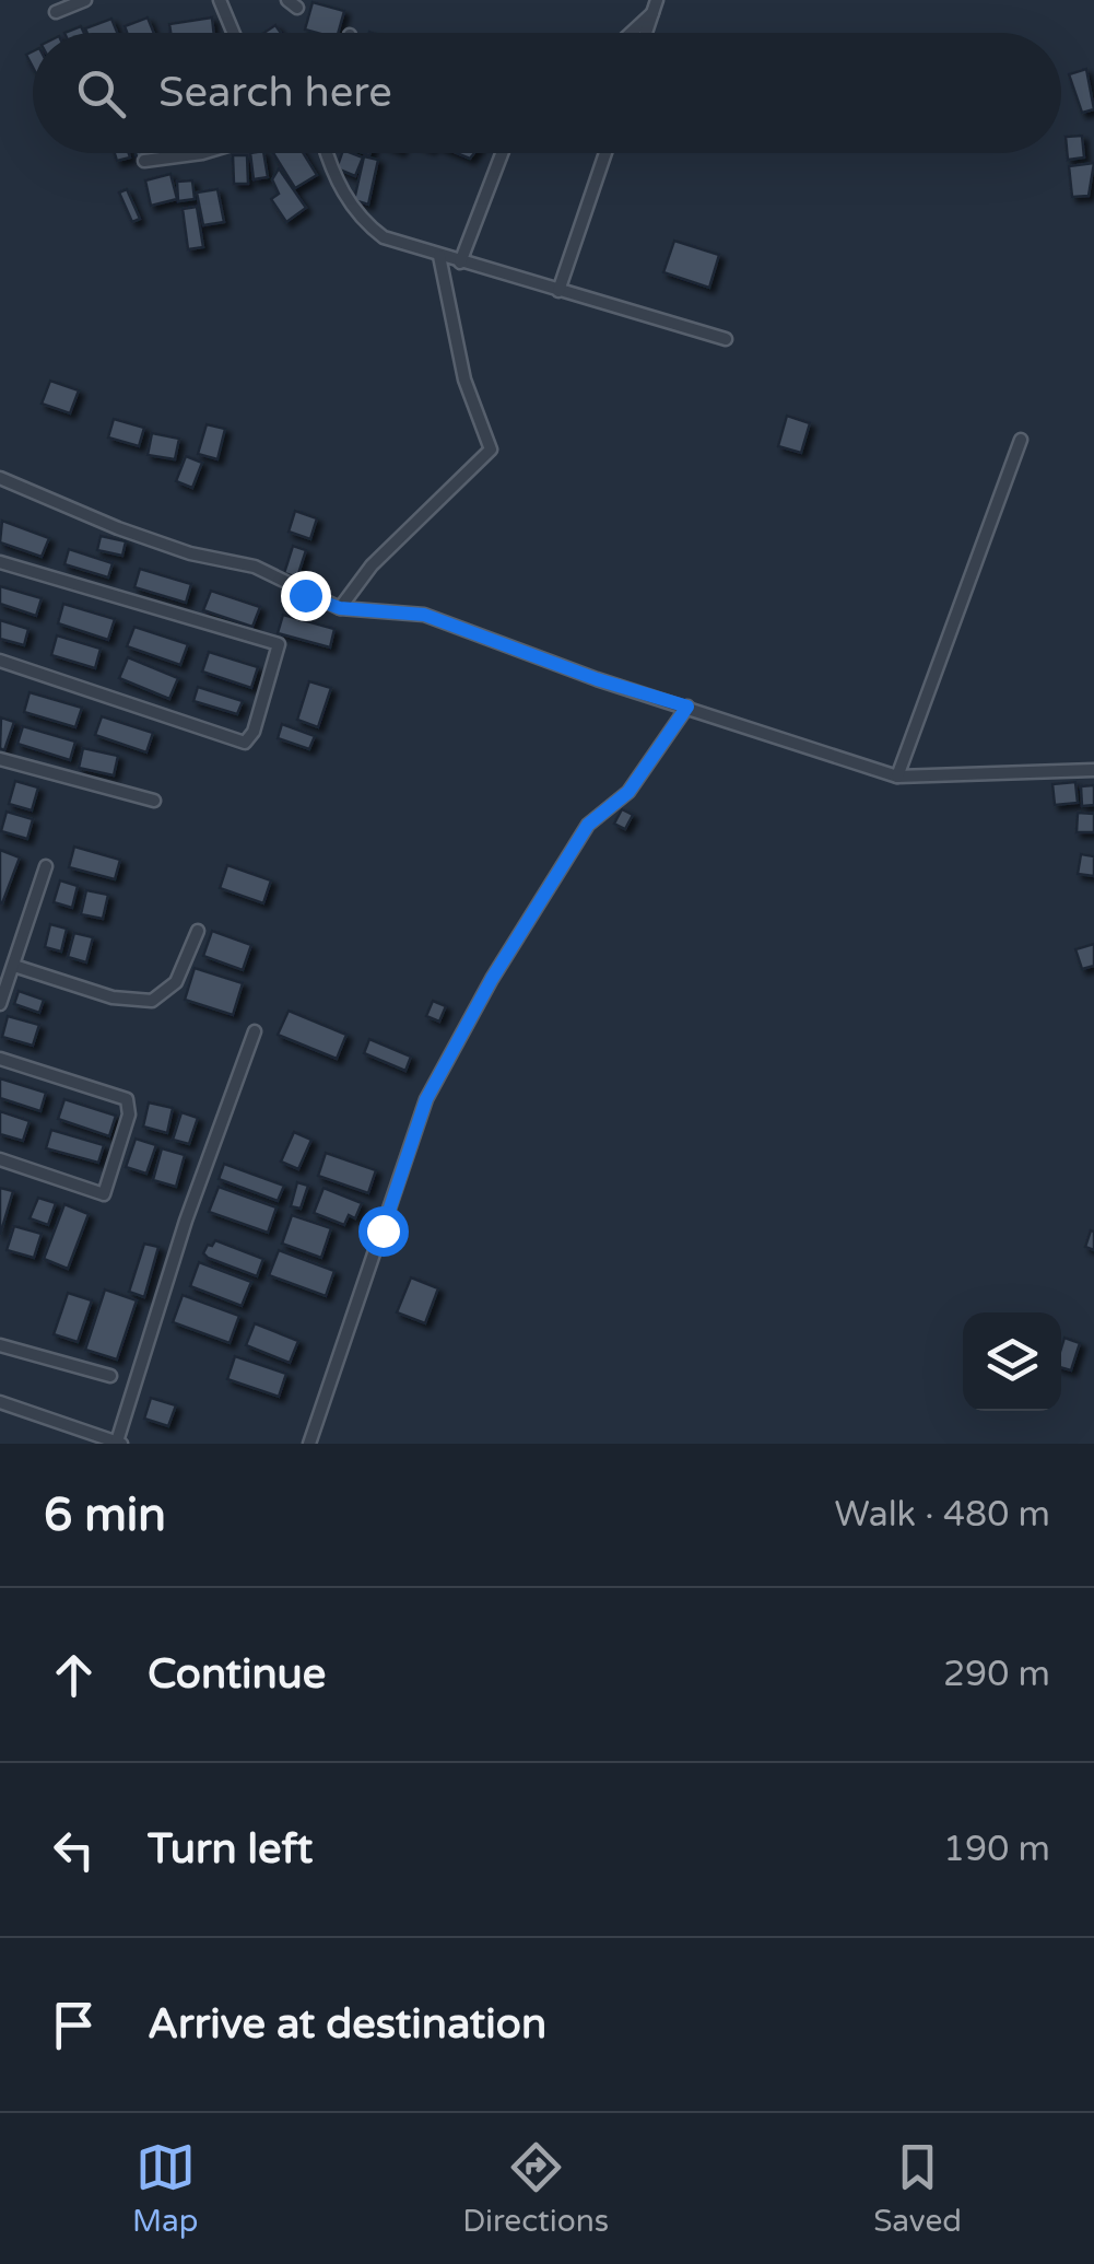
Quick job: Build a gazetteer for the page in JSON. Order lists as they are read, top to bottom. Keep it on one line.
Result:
{"page":{"search":"Search here","heading":["6 min","Walk · 480 m"],"list":[["Continue","290 m"],["Turn left","190 m"],"Arrive at destination"],"nav":["Map","Directions","Saved"]}}
